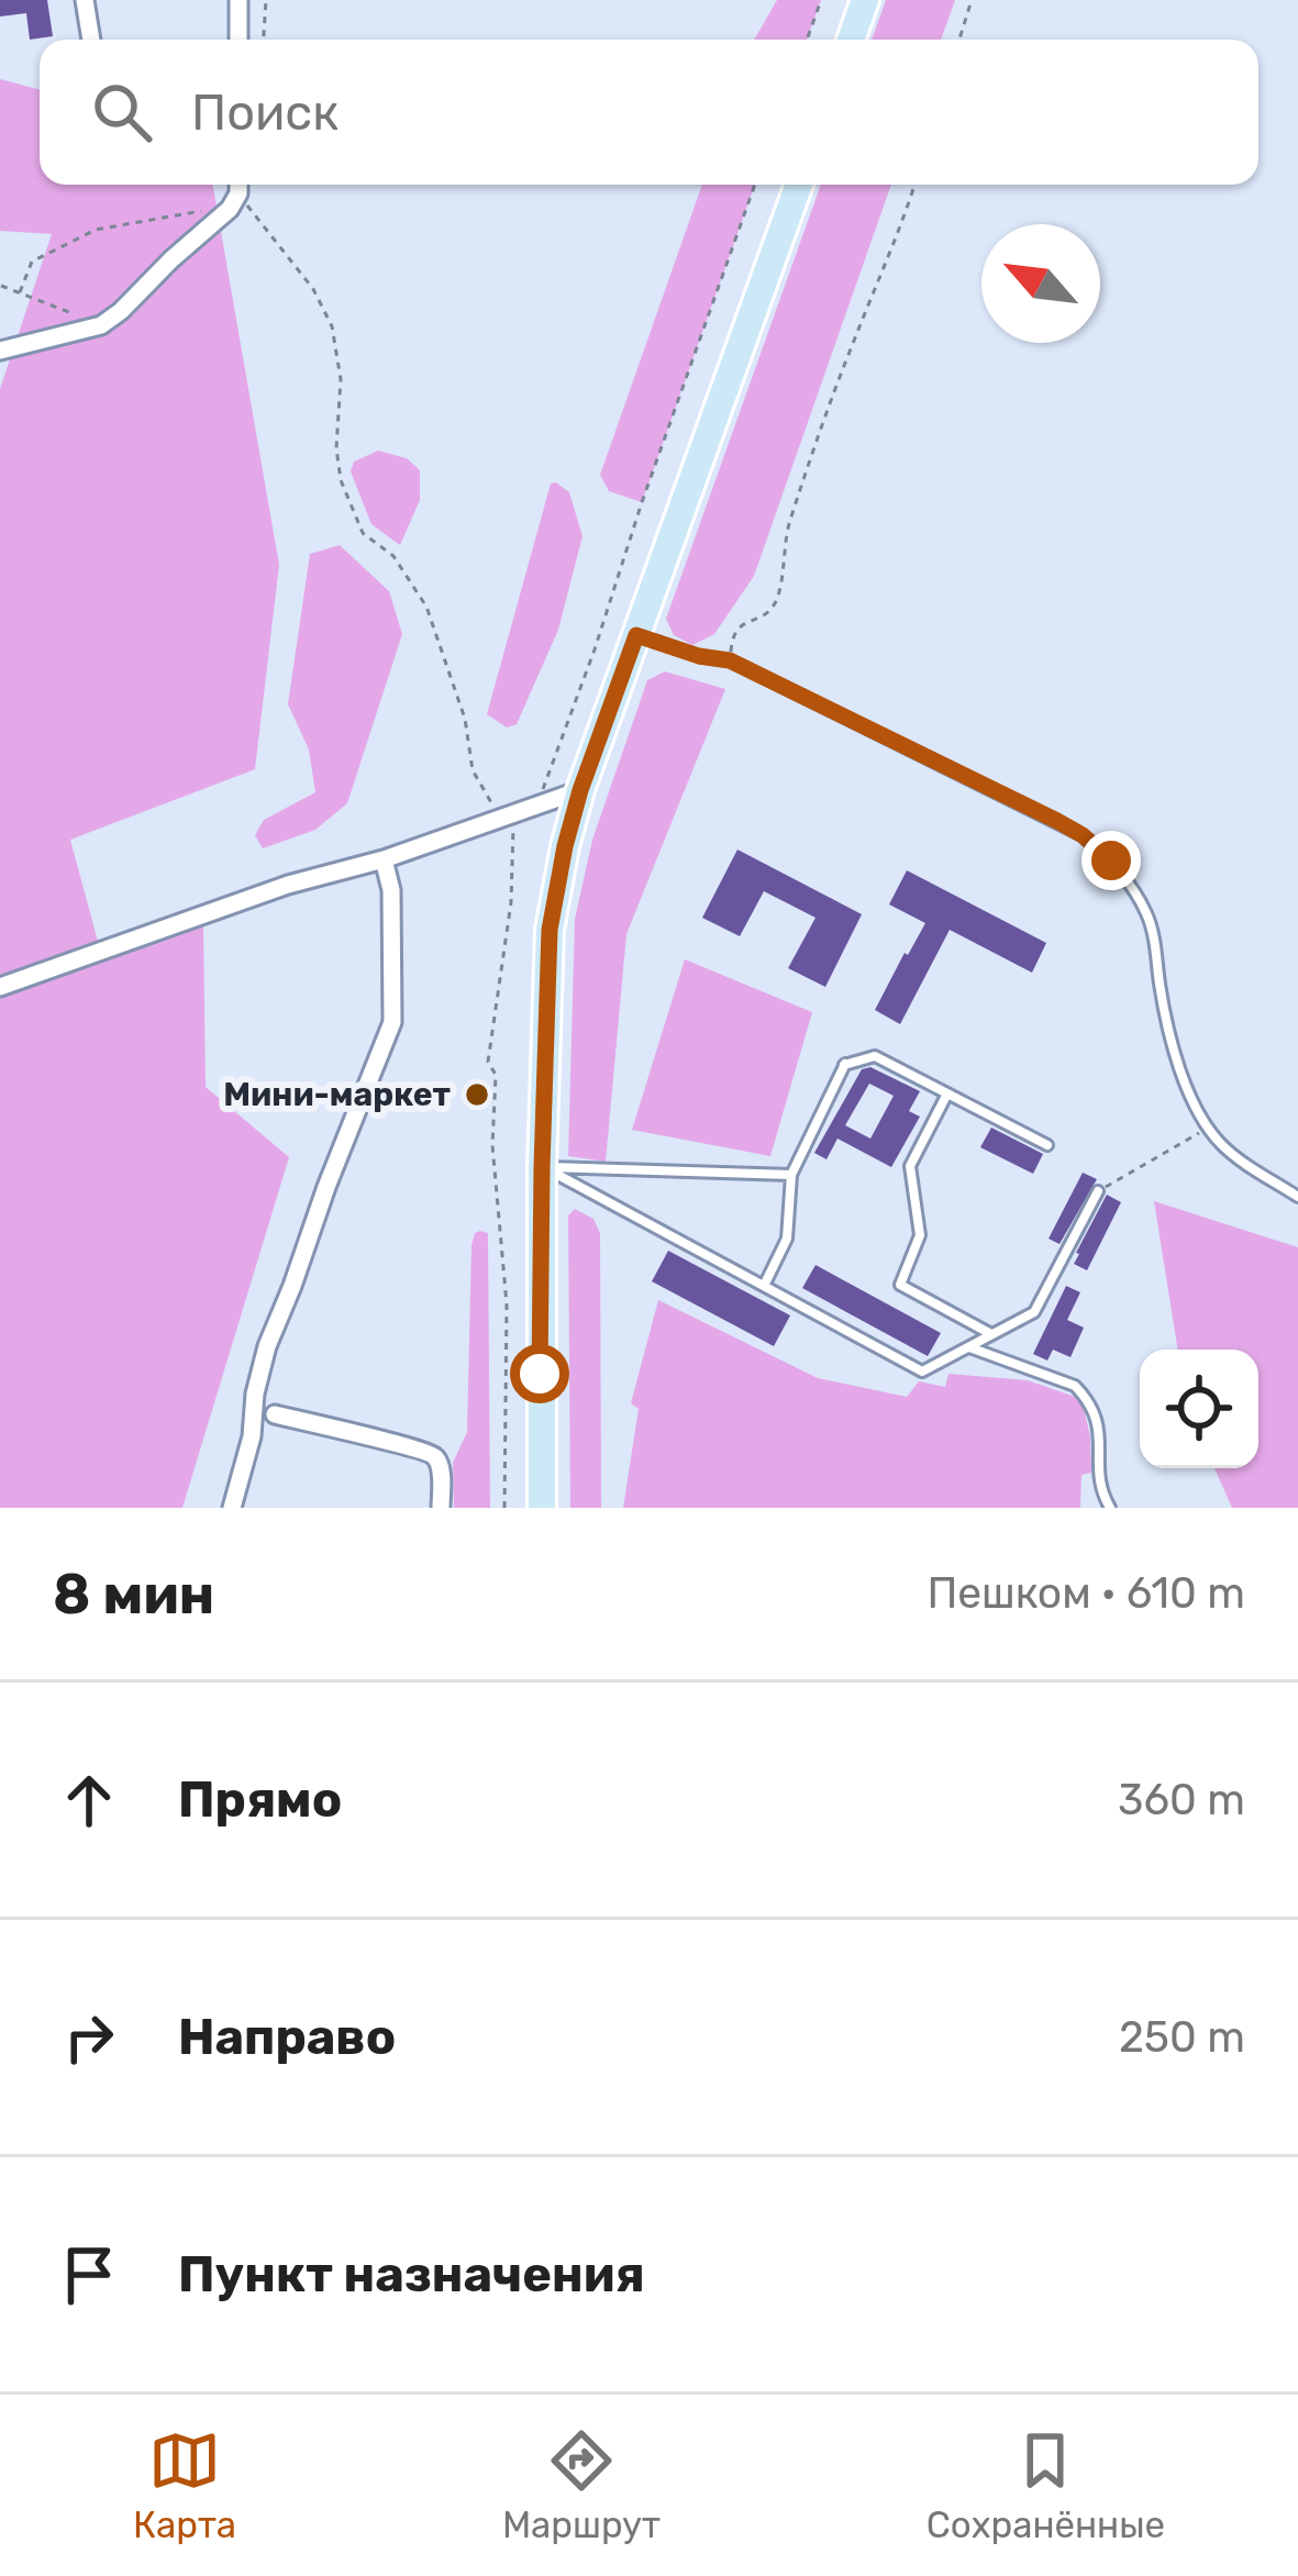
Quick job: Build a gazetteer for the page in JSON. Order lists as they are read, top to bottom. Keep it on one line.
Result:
{"places":["Мини-маркет"],"north":"top left","page":{"search":"Поиск","heading":["8 мин","Пешком · 610 m"],"list":[["Прямо","360 m"],["Направо","250 m"],"Пункт назначения"],"nav":["Карта","Маршрут","Сохранённые"]}}
